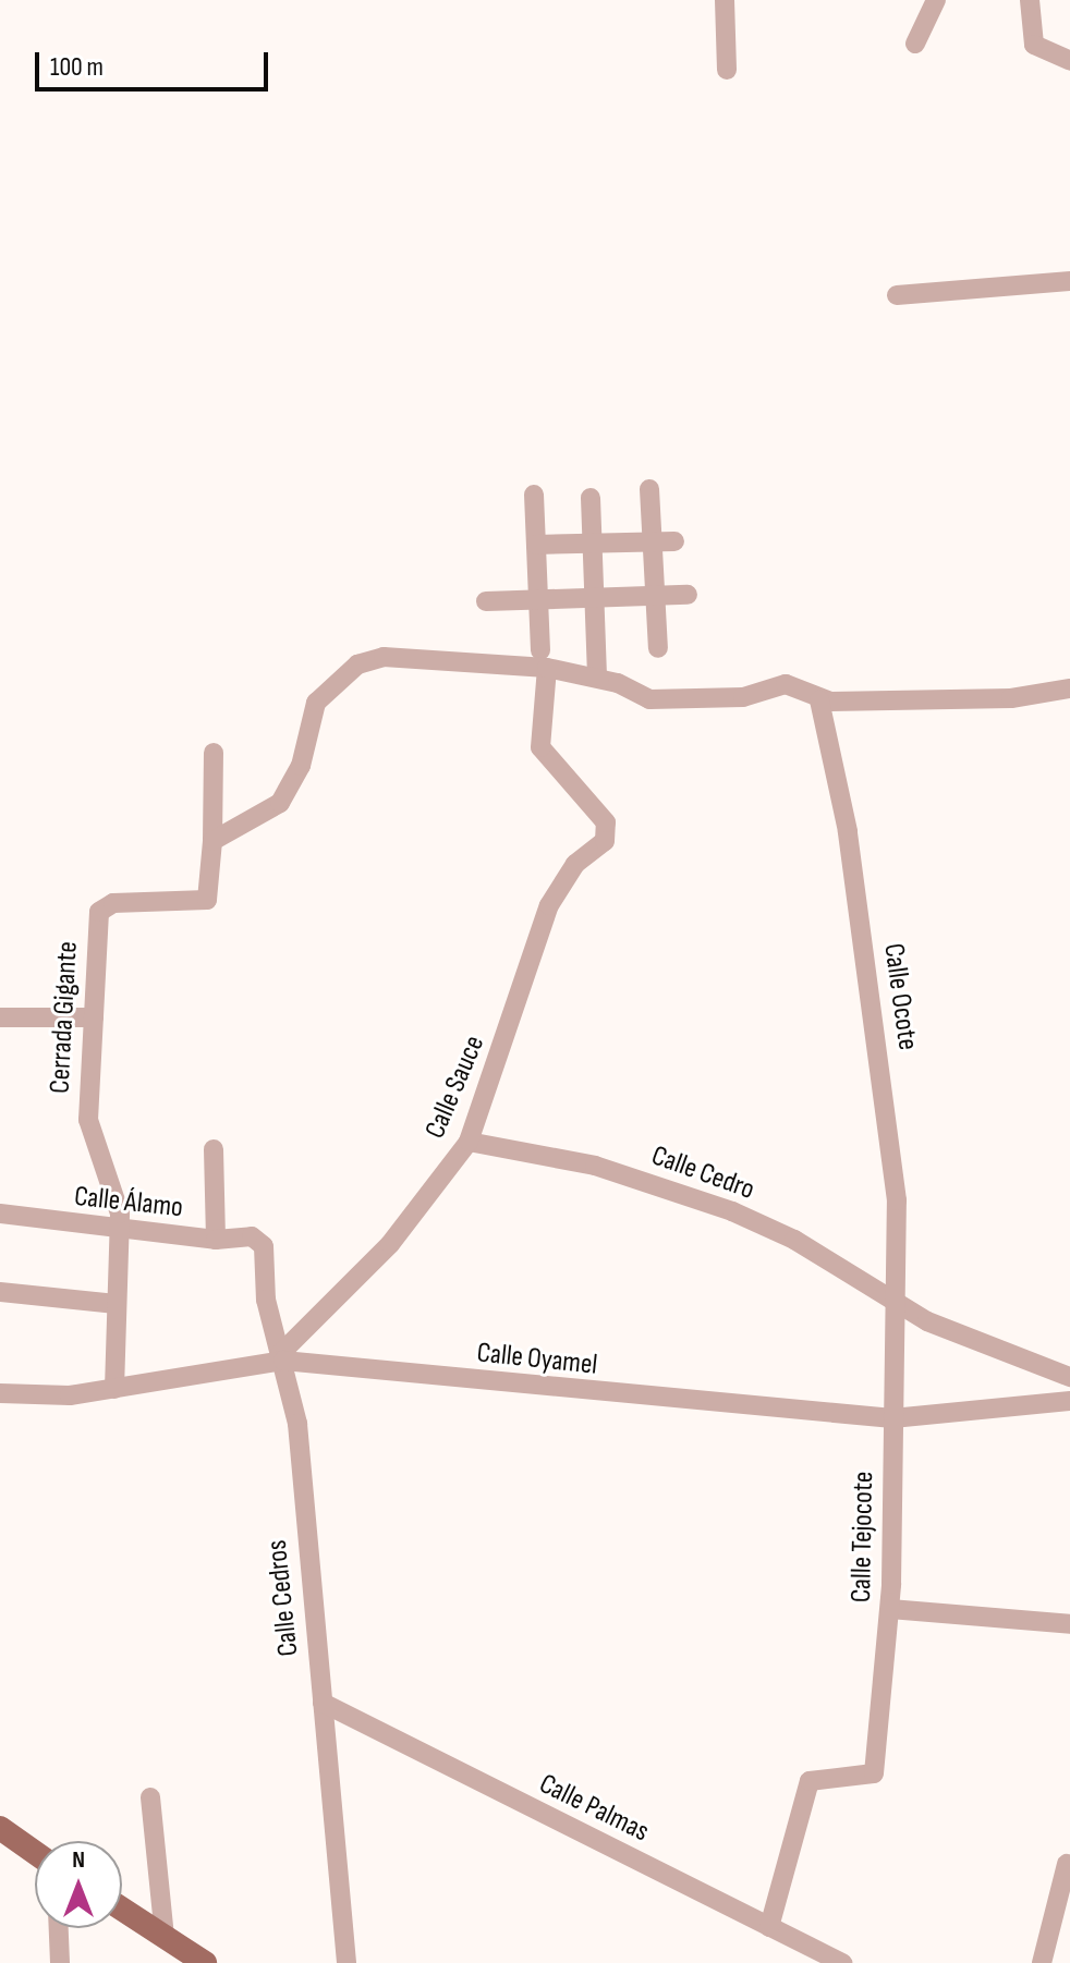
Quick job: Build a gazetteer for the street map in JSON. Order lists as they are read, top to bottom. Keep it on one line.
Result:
{"streets":{"street":["Calle Ocote","Cerrada Gigante","Calle Sauce","Calle Cedro","Calle Álamo","Calle Oyamel","Calle Tejocote","Calle Cedros","Calle Palmas"]},"crossings":[["Calle Ocote","Calle Cedro"],["Calle Ocote","Calle Tejocote"],["Cerrada Gigante","Calle Álamo"],["Calle Sauce","Calle Cedro"],["Calle Sauce","Calle Oyamel"],["Calle Sauce","Calle Cedros"],["Calle Cedro","Calle Tejocote"],["Calle Álamo","Calle Cedros"],["Calle Oyamel","Calle Tejocote"],["Calle Oyamel","Calle Cedros"],["Calle Tejocote","Calle Palmas"],["Calle Cedros","Calle Palmas"]],"scale_bar":"100 m","north":"top"}
